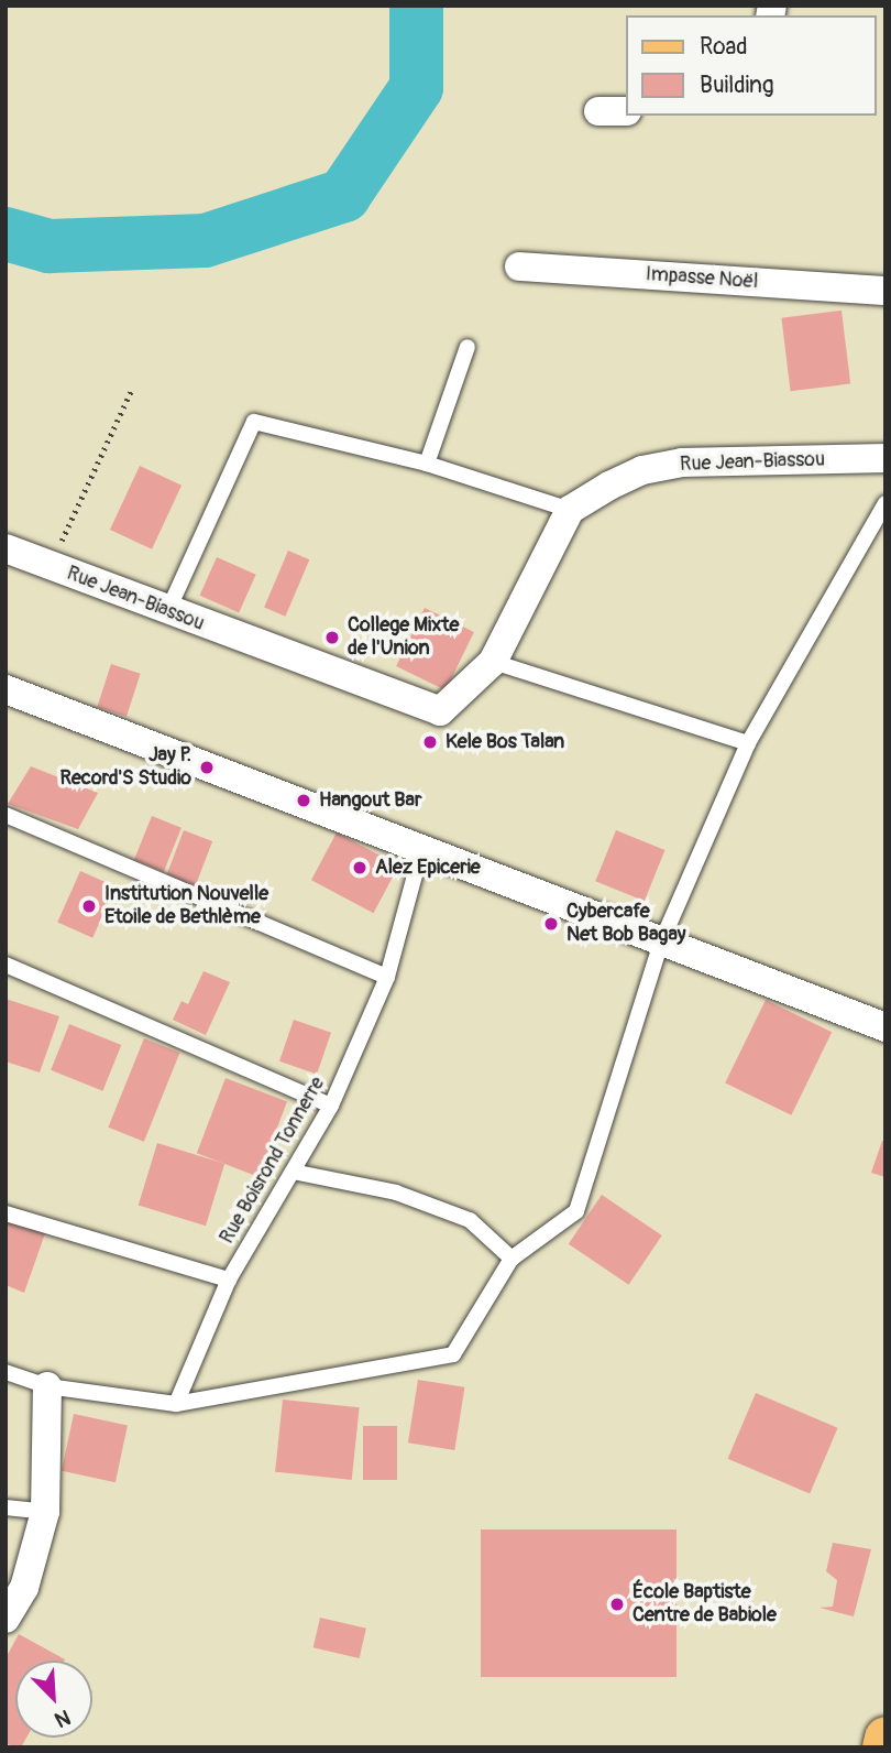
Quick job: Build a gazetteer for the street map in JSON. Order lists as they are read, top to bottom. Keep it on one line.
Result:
{"streets":{"street":["Impasse Noël","Rue Jean-Biassou"],"lane":["Rue Boisrond Tonnerre"]},"places":["College Mixte de l'Union","Kele Bos Talan","Jay P. Record'S Studio","Hangout Bar","Alez Epicerie","Institution Nouvelle Etoile de Bethlème","Cybercafe Net Bob Bagay","École Baptiste Centre de Babiole"],"legend":["Road","Building"],"north":"bottom right"}
